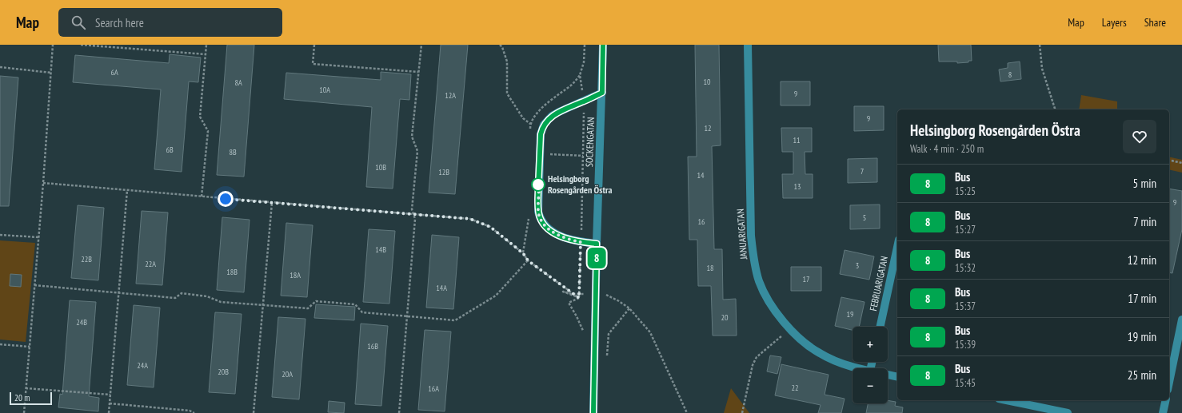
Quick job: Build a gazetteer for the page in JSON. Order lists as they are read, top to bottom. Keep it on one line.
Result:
{"streets":{"street":["SOCKENGATAN","JANUARIGATAN","FEBRUARIGATAN"]},"places":["Helsingborg Rosengården Östra"],"lines":["bus line 8"],"house_numbers":["6A","8","10","8A","10A","9","12A","9","12","11","6B","8B","10B","7","12B","14","13","9","5","16","14B","22B","22A","3","18","18B","18A","17","14A","19","20","24B","16B","24A","20B","20A","22","16A"],"scale_bar":"20 m","page":{"header":"Map","search":"Search here","nav":["Map","Layers","Share"],"on_map":"8","heading":["Helsingborg Rosengården Östra","Walk · 4 min · 250 m"],"list":[{"mark":"8","name":"Bus","note":"15:25","value":"5 min"},{"mark":"8","name":"Bus","note":"15:27","value":"7 min"},{"mark":"8","name":"Bus","note":"15:32","value":"12 min"},{"mark":"8","name":"Bus","note":"15:37","value":"17 min"},{"mark":"8","name":"Bus","note":"15:39","value":"19 min"},{"mark":"8","name":"Bus","note":"15:45","value":"25 min"}],"map_buttons":["+","−"],"scale":"20 m"}}
